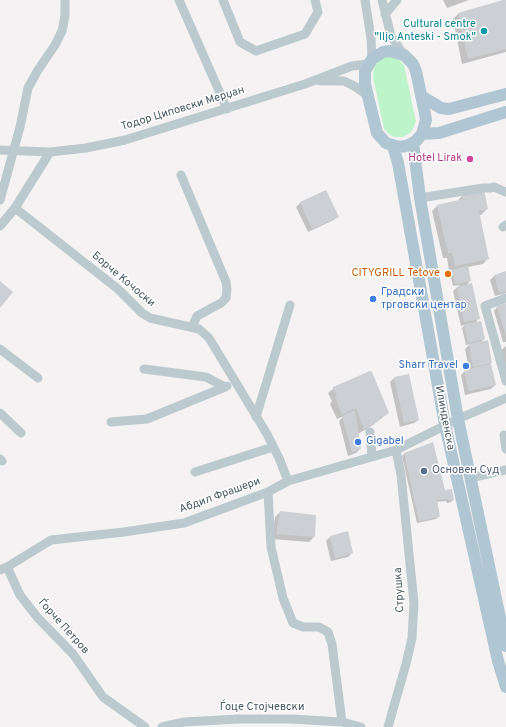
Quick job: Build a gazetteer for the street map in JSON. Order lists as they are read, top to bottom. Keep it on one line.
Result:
{"streets":{"main road":["Илинденска"],"street":["Тодор Циповски Мерџан","Борче Кочоски","Абдил Фрашери","Струшка","Ѓорче Петров","Ѓоце Стојчевски"]},"crossings":[["Тодор Циповски Мерџан","Илинденска"],["Борче Кочоски","Абдил Фрашери"],["Илинденска","Абдил Фрашери"],["Абдил Фрашери","Струшка"],["Абдил Фрашери","Ѓорче Петров"]],"places":["Cultural centre \"Iljo Anteski - Smok\"","Hotel Lirak","CITYGRILL Tetove","Градски трговски центар","Sharr Travel","Gigabel","Основен Суд"]}
